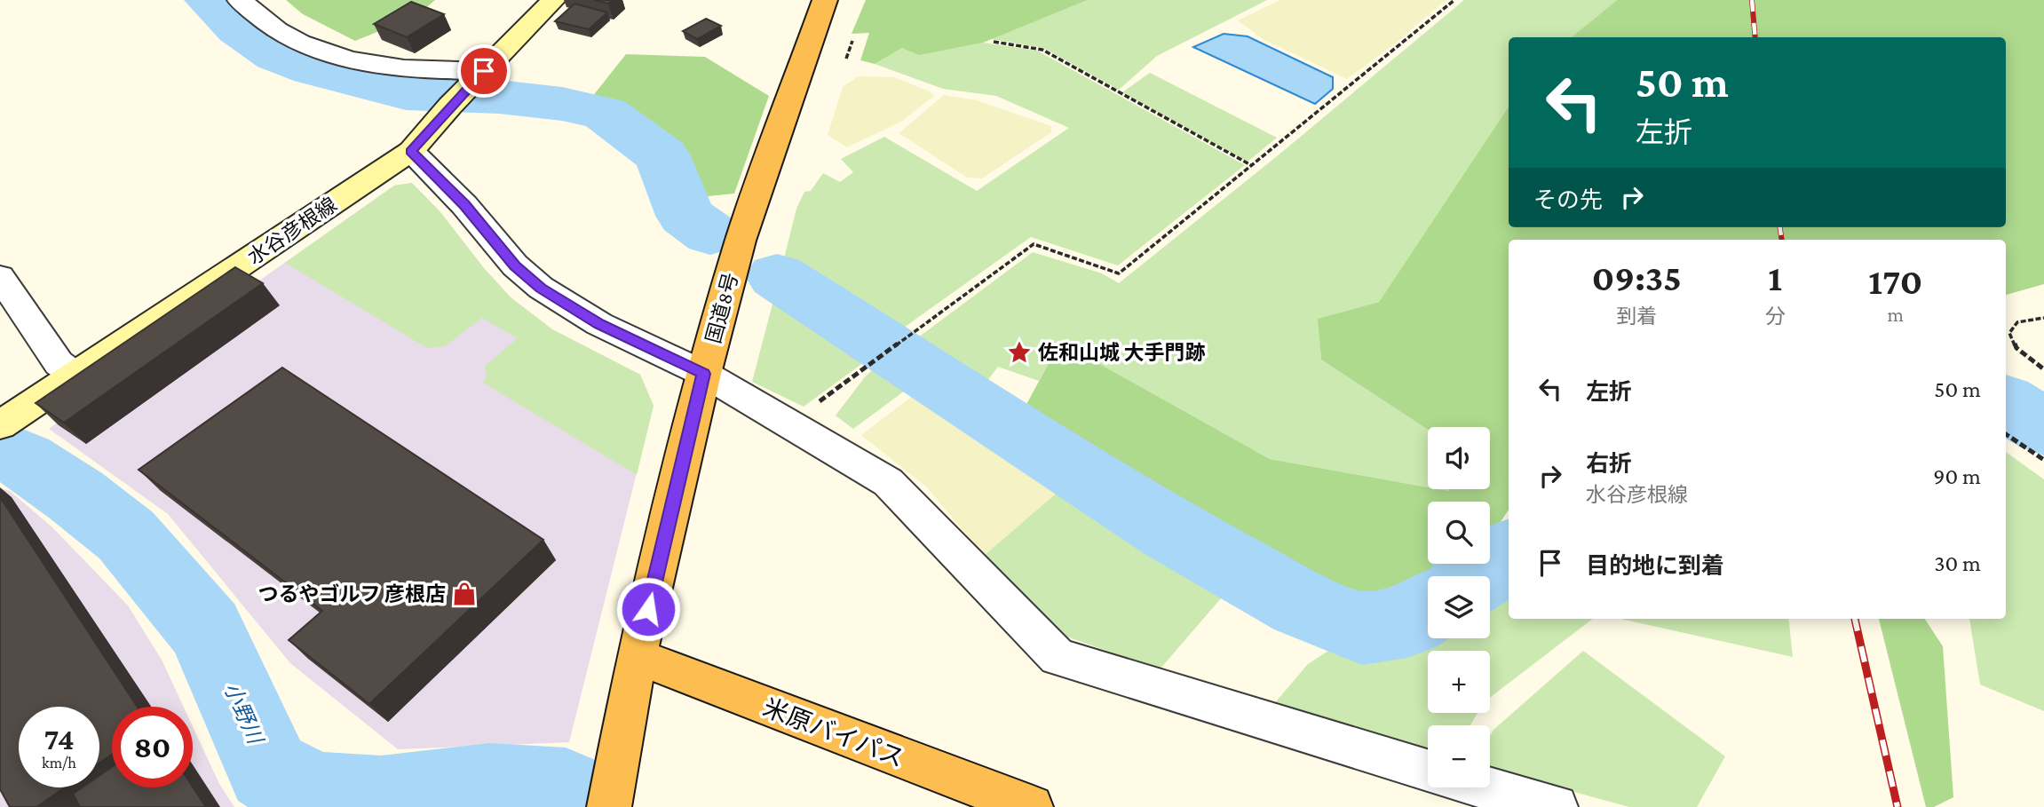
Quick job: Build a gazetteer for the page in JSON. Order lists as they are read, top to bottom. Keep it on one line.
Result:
{"streets":{"highway":["国道8号","米原バイパス"],"main road":["水谷彦根線"]},"crossings":[["国道8号","米原バイパス"]],"water":["小野川"],"places":{"place":["佐和山城 大手門跡"],"shop":["つるやゴルフ 彦根店"]},"page":{"turn":["50 m","左折"],"then":"その先","eta":["09:35","到着","1","分","170","m"],"list":[{"name":"左折","value":"50 m"},{"name":"右折","note":"水谷彦根線","value":"90 m"},{"name":"目的地に到着","value":"30 m"}],"map_buttons":["+","−"],"speed":"74 km/h","limit":"80"}}
